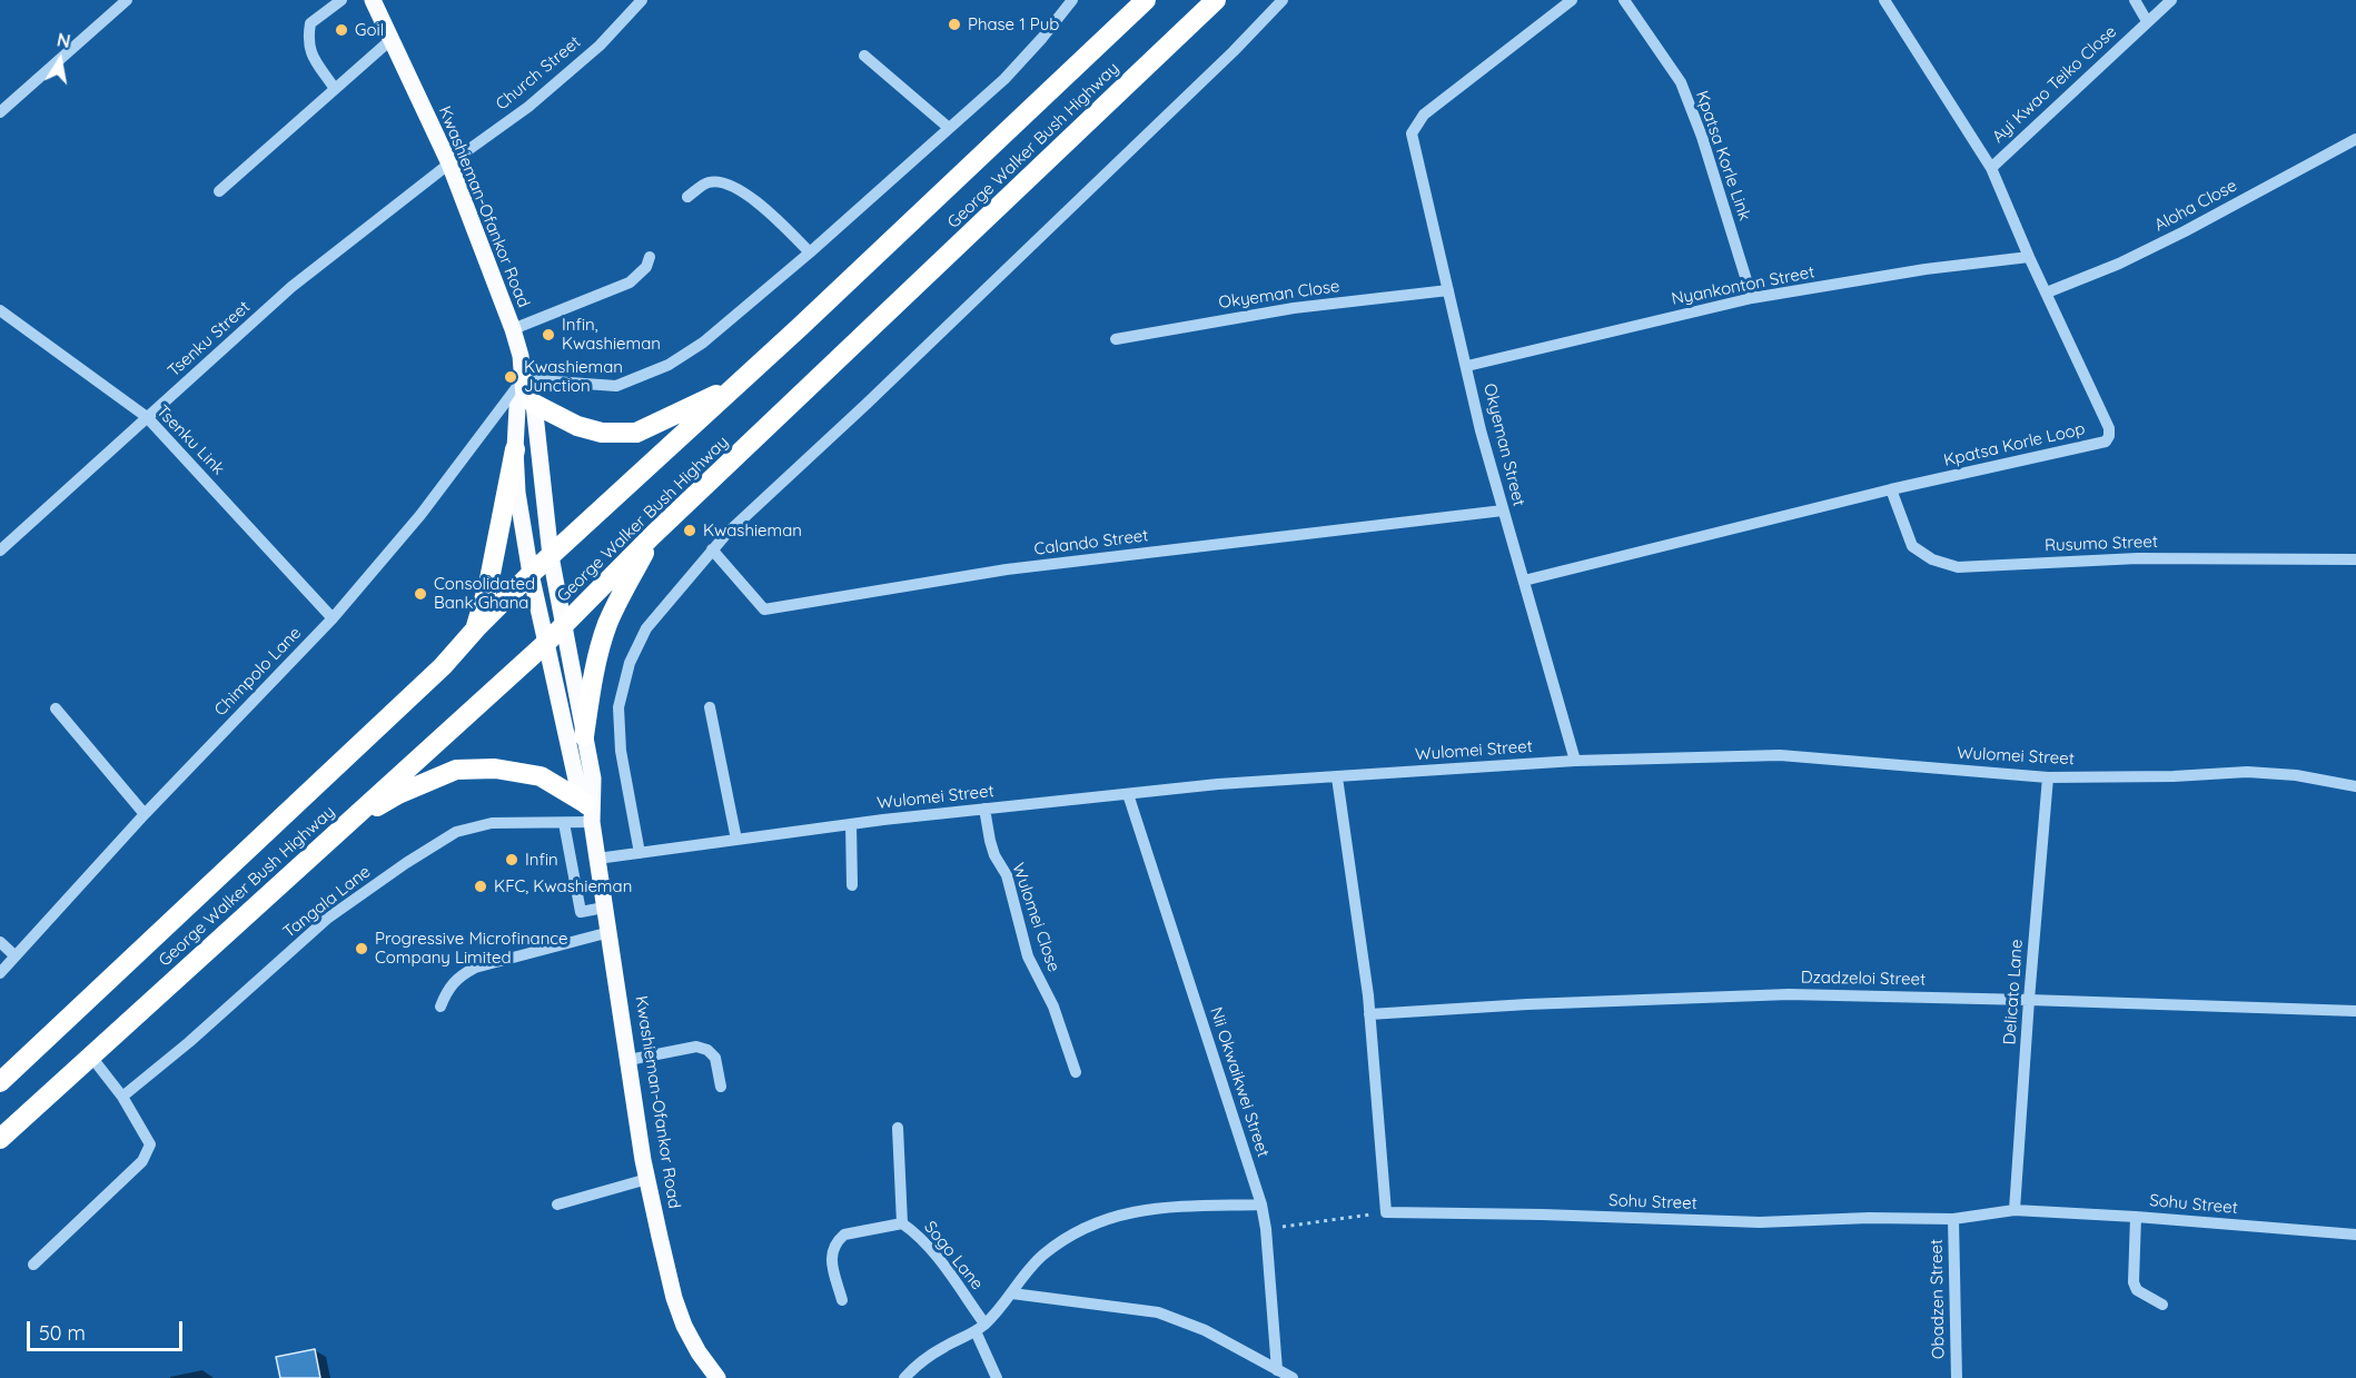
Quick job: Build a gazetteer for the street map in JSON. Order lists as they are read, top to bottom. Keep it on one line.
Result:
{"streets":{"highway":["George Walker Bush Highway"],"main road":["Kwashieman-Ofankor Road"],"street":["Church Street","Ayi Kwao Teiko Close","Kpatsa Korle Link","Aloha Close","Nyankonton Street","Okyeman Close","Tsenku Street","Tsenku Link","Okyeman Street","Kpatsa Korle Loop","Calando Street","Rusumo Street","Chimpolo Lane","Wulomei Street","Tangala Lane","Wulomei Close","Dzadzeloi Street","Delicato Lane","Nii Okwaikwei Street","Sohu Street","Sogo Lane","Obadzen Street"]},"crossings":[["Church Street","Kwashieman-Ofankor Road"],["Church Street","Tsenku Street"],["Ayi Kwao Teiko Close","Kpatsa Korle Loop"],["George Walker Bush Highway","Kwashieman-Ofankor Road"],["Kpatsa Korle Link","Nyankonton Street"],["Aloha Close","Kpatsa Korle Loop"],["Kwashieman-Ofankor Road","Tsenku Street"],["Kwashieman-Ofankor Road","Chimpolo Lane"],["Kwashieman-Ofankor Road","Wulomei Street"],["Kwashieman-Ofankor Road","Tangala Lane"],["Nyankonton Street","Okyeman Street"],["Nyankonton Street","Kpatsa Korle Loop"],["Okyeman Close","Okyeman Street"],["Tsenku Street","Tsenku Link"],["Tsenku Link","Chimpolo Lane"],["Okyeman Street","Kpatsa Korle Loop"],["Okyeman Street","Calando Street"],["Okyeman Street","Wulomei Street"],["Kpatsa Korle Loop","Rusumo Street"],["Wulomei Street","Wulomei Close"],["Wulomei Street","Delicato Lane"],["Wulomei Street","Nii Okwaikwei Street"],["Dzadzeloi Street","Delicato Lane"],["Delicato Lane","Sohu Street"],["Sohu Street","Obadzen Street"]],"places":["Phase 1 Pub","Goil","Infin, Kwashieman","Kwashieman Junction","Kwashieman","Consolidated Bank Ghana","Infin","KFC, Kwashieman","Progressive Microfinance Company Limited"],"scale_bar":"50 m","north":"top"}
